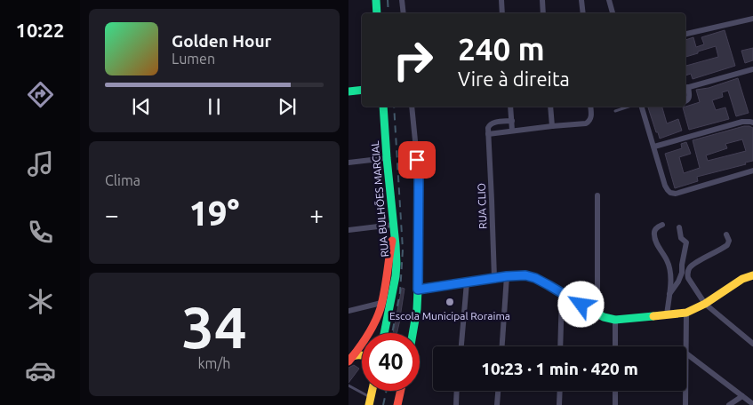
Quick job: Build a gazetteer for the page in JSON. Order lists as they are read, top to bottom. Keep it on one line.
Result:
{"streets":{"street":["RUA BULHÕES MARCIAL","RUA CLIO"]},"places":["Escola Municipal Roraima"],"page":{"tabs":"10:22","turn":["240 m","Vire à direita"],"song":["Golden Hour","Lumen"],"tile":["Clima",["34","km/h"]],"heat":["−","19°","+"],"limit":"40","trip":"10:23 · 1 min · 420 m"}}
